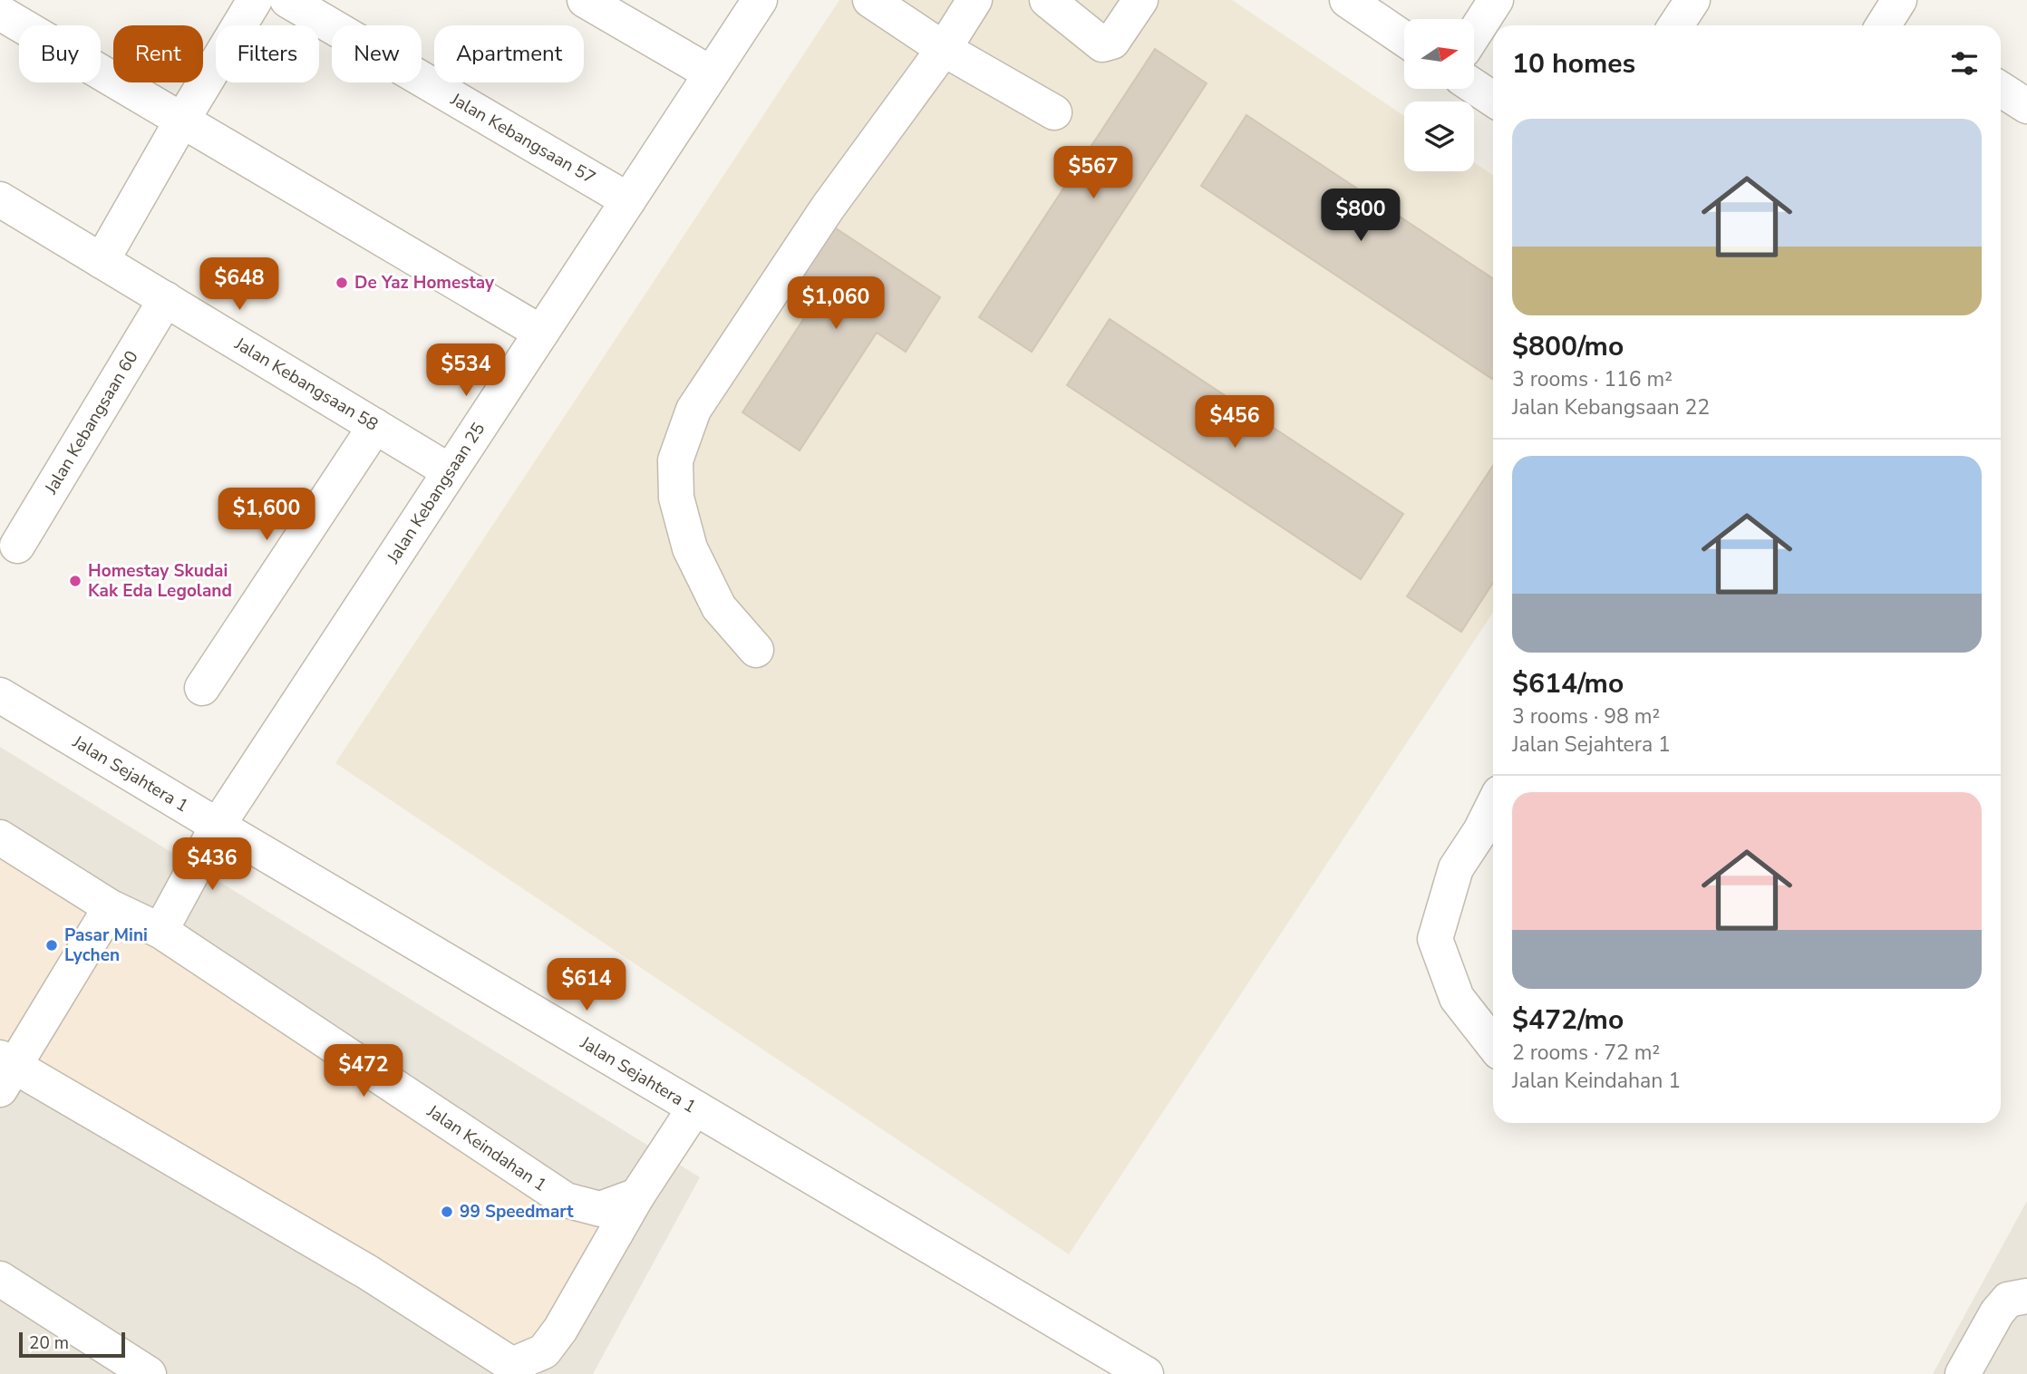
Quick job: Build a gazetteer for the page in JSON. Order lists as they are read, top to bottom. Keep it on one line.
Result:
{"streets":{"street":["Jalan Kebangsaan 57","Jalan Kebangsaan 58","Jalan Kebangsaan 60","Jalan Kebangsaan 25","Jalan Sejahtera 1","Jalan Keindahan 1"]},"crossings":[["Jalan Kebangsaan 57","Jalan Kebangsaan 25"],["Jalan Kebangsaan 58","Jalan Kebangsaan 60"],["Jalan Kebangsaan 58","Jalan Kebangsaan 25"],["Jalan Kebangsaan 25","Jalan Sejahtera 1"],["Jalan Kebangsaan 25","Jalan Keindahan 1"]],"places":["De Yaz Homestay","Homestay Skudai Kak Eda Legoland","Pasar Mini Lychen","99 Speedmart"],"scale_bar":"20 m","north":"right","page":{"chip":["Buy","Rent","Filters","New","Apartment"],"heading":"10 homes","list":[{"name":"$800/mo","note":"3 rooms · 116 m² · Jalan Kebangsaan 22"},{"name":"$614/mo","note":"3 rooms · 98 m² · Jalan Sejahtera 1"},{"name":"$472/mo","note":"2 rooms · 72 m² · Jalan Keindahan 1"}],"price":["$567","$800","$648","$1,060","$534","$456","$1,600","$436","$614","$472"],"scale":"20 m"}}
